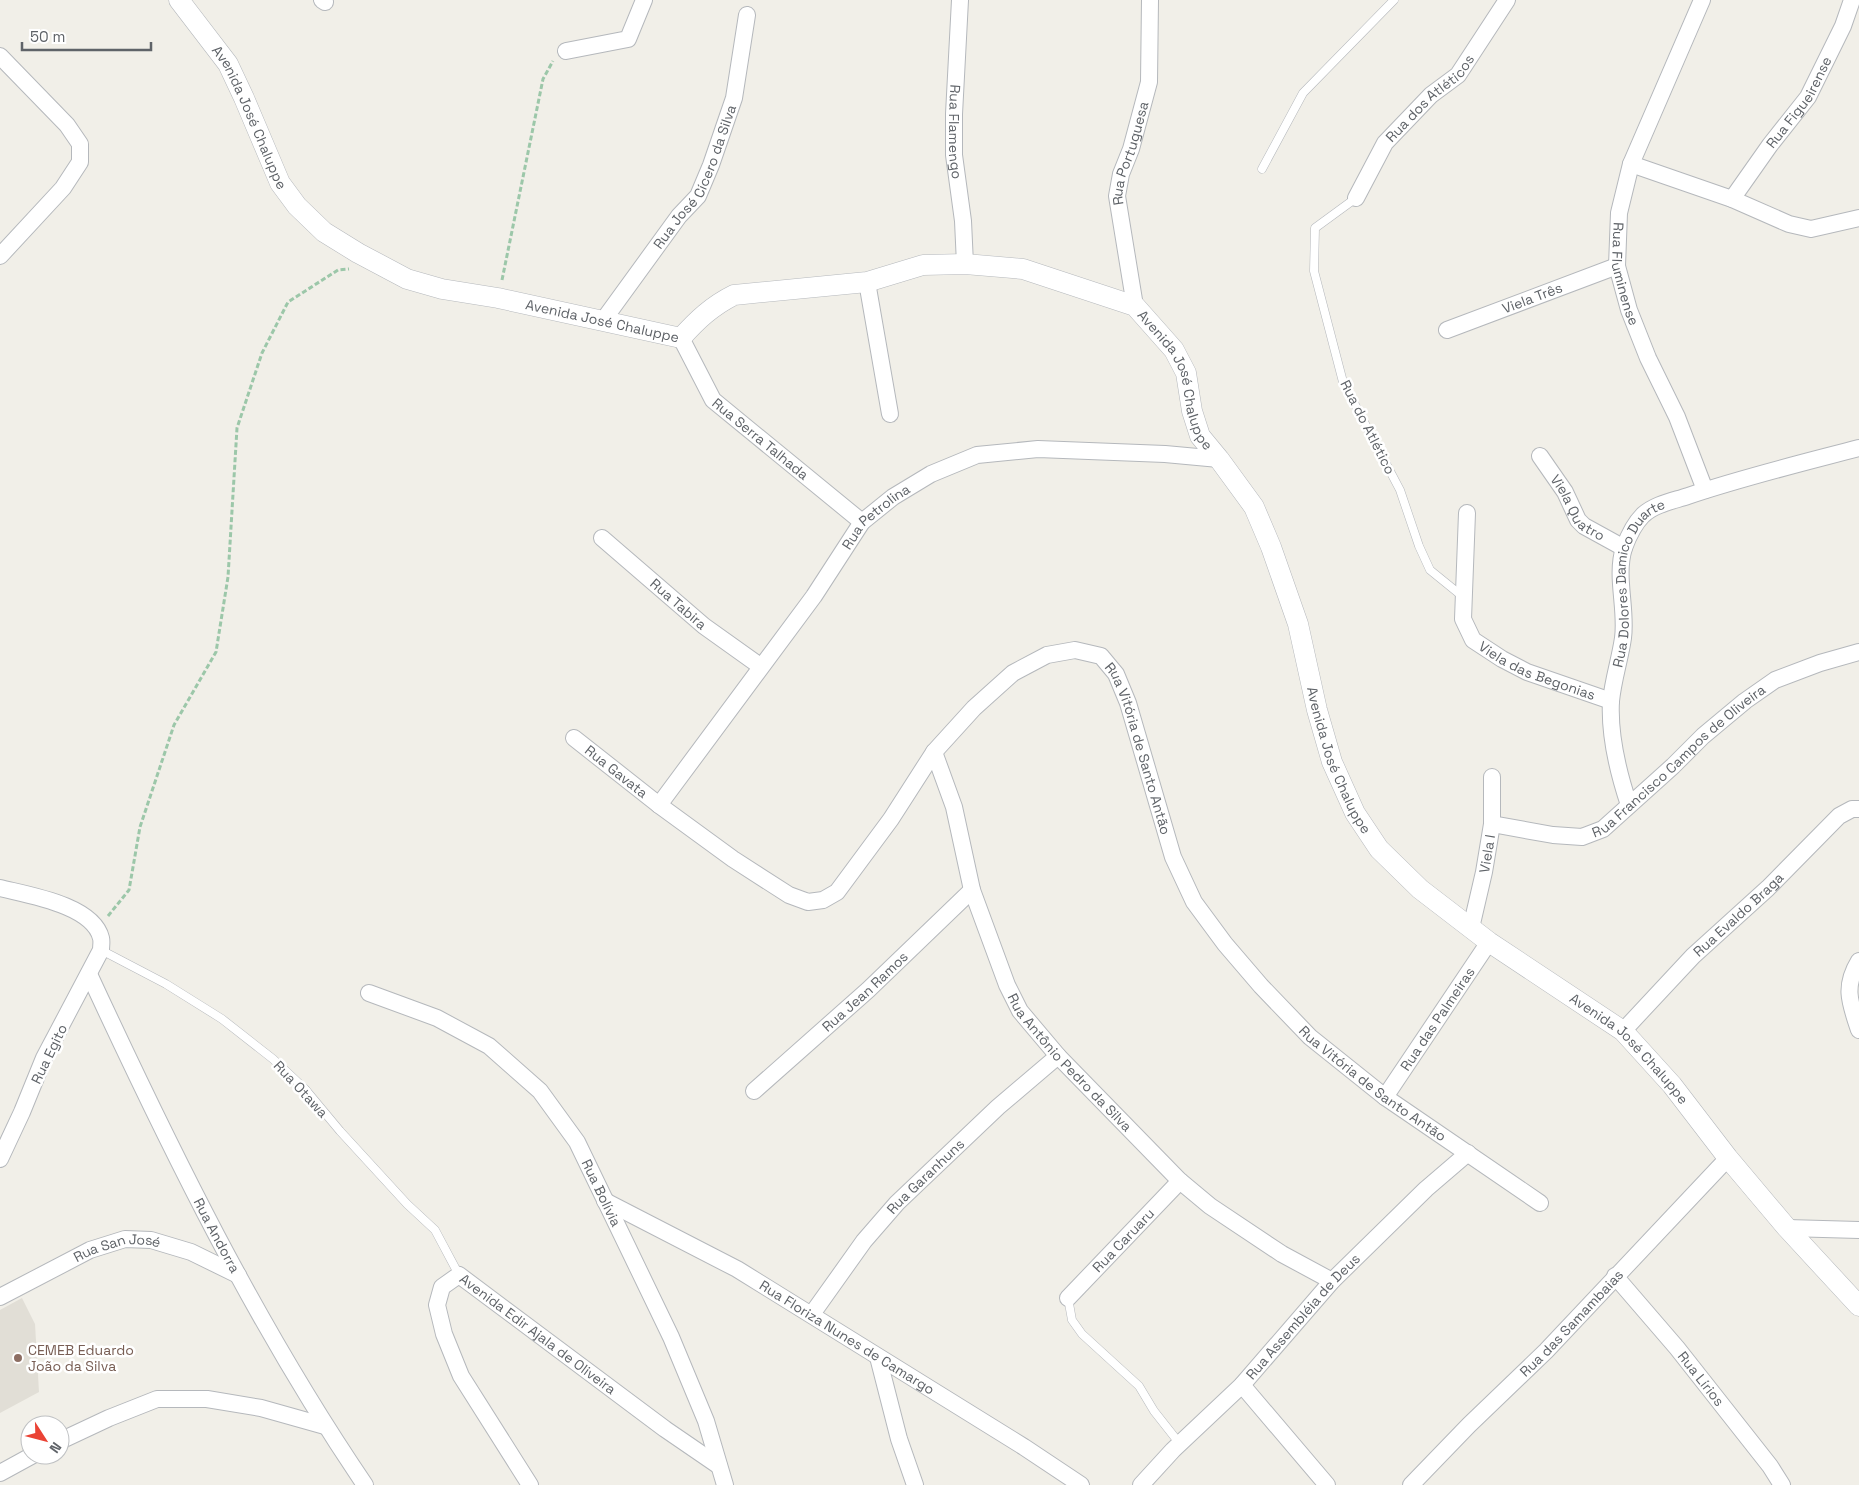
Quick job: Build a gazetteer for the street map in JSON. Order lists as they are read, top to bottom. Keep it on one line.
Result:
{"streets":{"street":["Rua dos Atléticos","Rua Figueirense","Avenida José Chaluppe","Rua Flamengo","Rua Portuguesa","Rua José Cícero da Silva","Rua Fluminense","Viela Três","Rua Serra Talhada","Viela Quatro","Rua Petrolina","Rua Dolores Damico Duarte","Rua Tabira","Viela das Begonias","Rua Vitória de Santo Antão","Rua Francisco Campos de Oliveira","Rua Gavata","Viela I","Rua Evaldo Braga","Rua Jean Ramos","Rua das Palmeiras","Rua Egito","Rua Antônio Pedro da Silva","Rua Garanhuns","Rua Bolívia","Rua Andorra","Rua Caruaru","Rua San José","Rua Assembléia de Deus","Rua das Samambaias","Avenida Edir Ajala de Oliveira","Rua Floriza Nunes de Camargo","Rua Lírios"],"lane":["Rua do Atlético","Rua Otawa"]},"crossings":[["Rua dos Atléticos","Rua do Atlético"],["Avenida José Chaluppe","Rua Flamengo"],["Avenida José Chaluppe","Rua Portuguesa"],["Avenida José Chaluppe","Rua José Cícero da Silva"],["Avenida José Chaluppe","Rua Serra Talhada"],["Avenida José Chaluppe","Rua Petrolina"],["Avenida José Chaluppe","Viela I"],["Avenida José Chaluppe","Rua Evaldo Braga"],["Avenida José Chaluppe","Rua das Palmeiras"],["Avenida José Chaluppe","Rua das Samambaias"],["Rua Fluminense","Viela Três"],["Rua Fluminense","Rua Dolores Damico Duarte"],["Rua do Atlético","Viela das Begonias"],["Rua Serra Talhada","Rua Petrolina"],["Viela Quatro","Rua Dolores Damico Duarte"],["Rua Petrolina","Rua Tabira"],["Rua Petrolina","Rua Vitória de Santo Antão"],["Rua Petrolina","Rua Gavata"],["Rua Dolores Damico Duarte","Viela das Begonias"],["Rua Dolores Damico Duarte","Rua Francisco Campos de Oliveira"],["Rua Vitória de Santo Antão","Rua Gavata"],["Rua Vitória de Santo Antão","Rua das Palmeiras"],["Rua Vitória de Santo Antão","Rua Antônio Pedro da Silva"],["Rua Vitória de Santo Antão","Rua Assembléia de Deus"],["Rua Francisco Campos de Oliveira","Viela I"],["Rua Jean Ramos","Rua Antônio Pedro da Silva"],["Rua Egito","Rua Otawa"],["Rua Egito","Rua Andorra"],["Rua Antônio Pedro da Silva","Rua Garanhuns"],["Rua Antônio Pedro da Silva","Rua Caruaru"],["Rua Antônio Pedro da Silva","Rua Assembléia de Deus"],["Rua Otawa","Avenida Edir Ajala de Oliveira"],["Rua Garanhuns","Rua Floriza Nunes de Camargo"],["Rua Bolívia","Avenida Edir Ajala de Oliveira"],["Rua Bolívia","Rua Floriza Nunes de Camargo"],["Rua Andorra","Rua San José"],["Rua das Samambaias","Rua Lírios"]],"places":["CEMEB Eduardo João da Silva"],"scale_bar":"50 m","north":"bottom right"}
